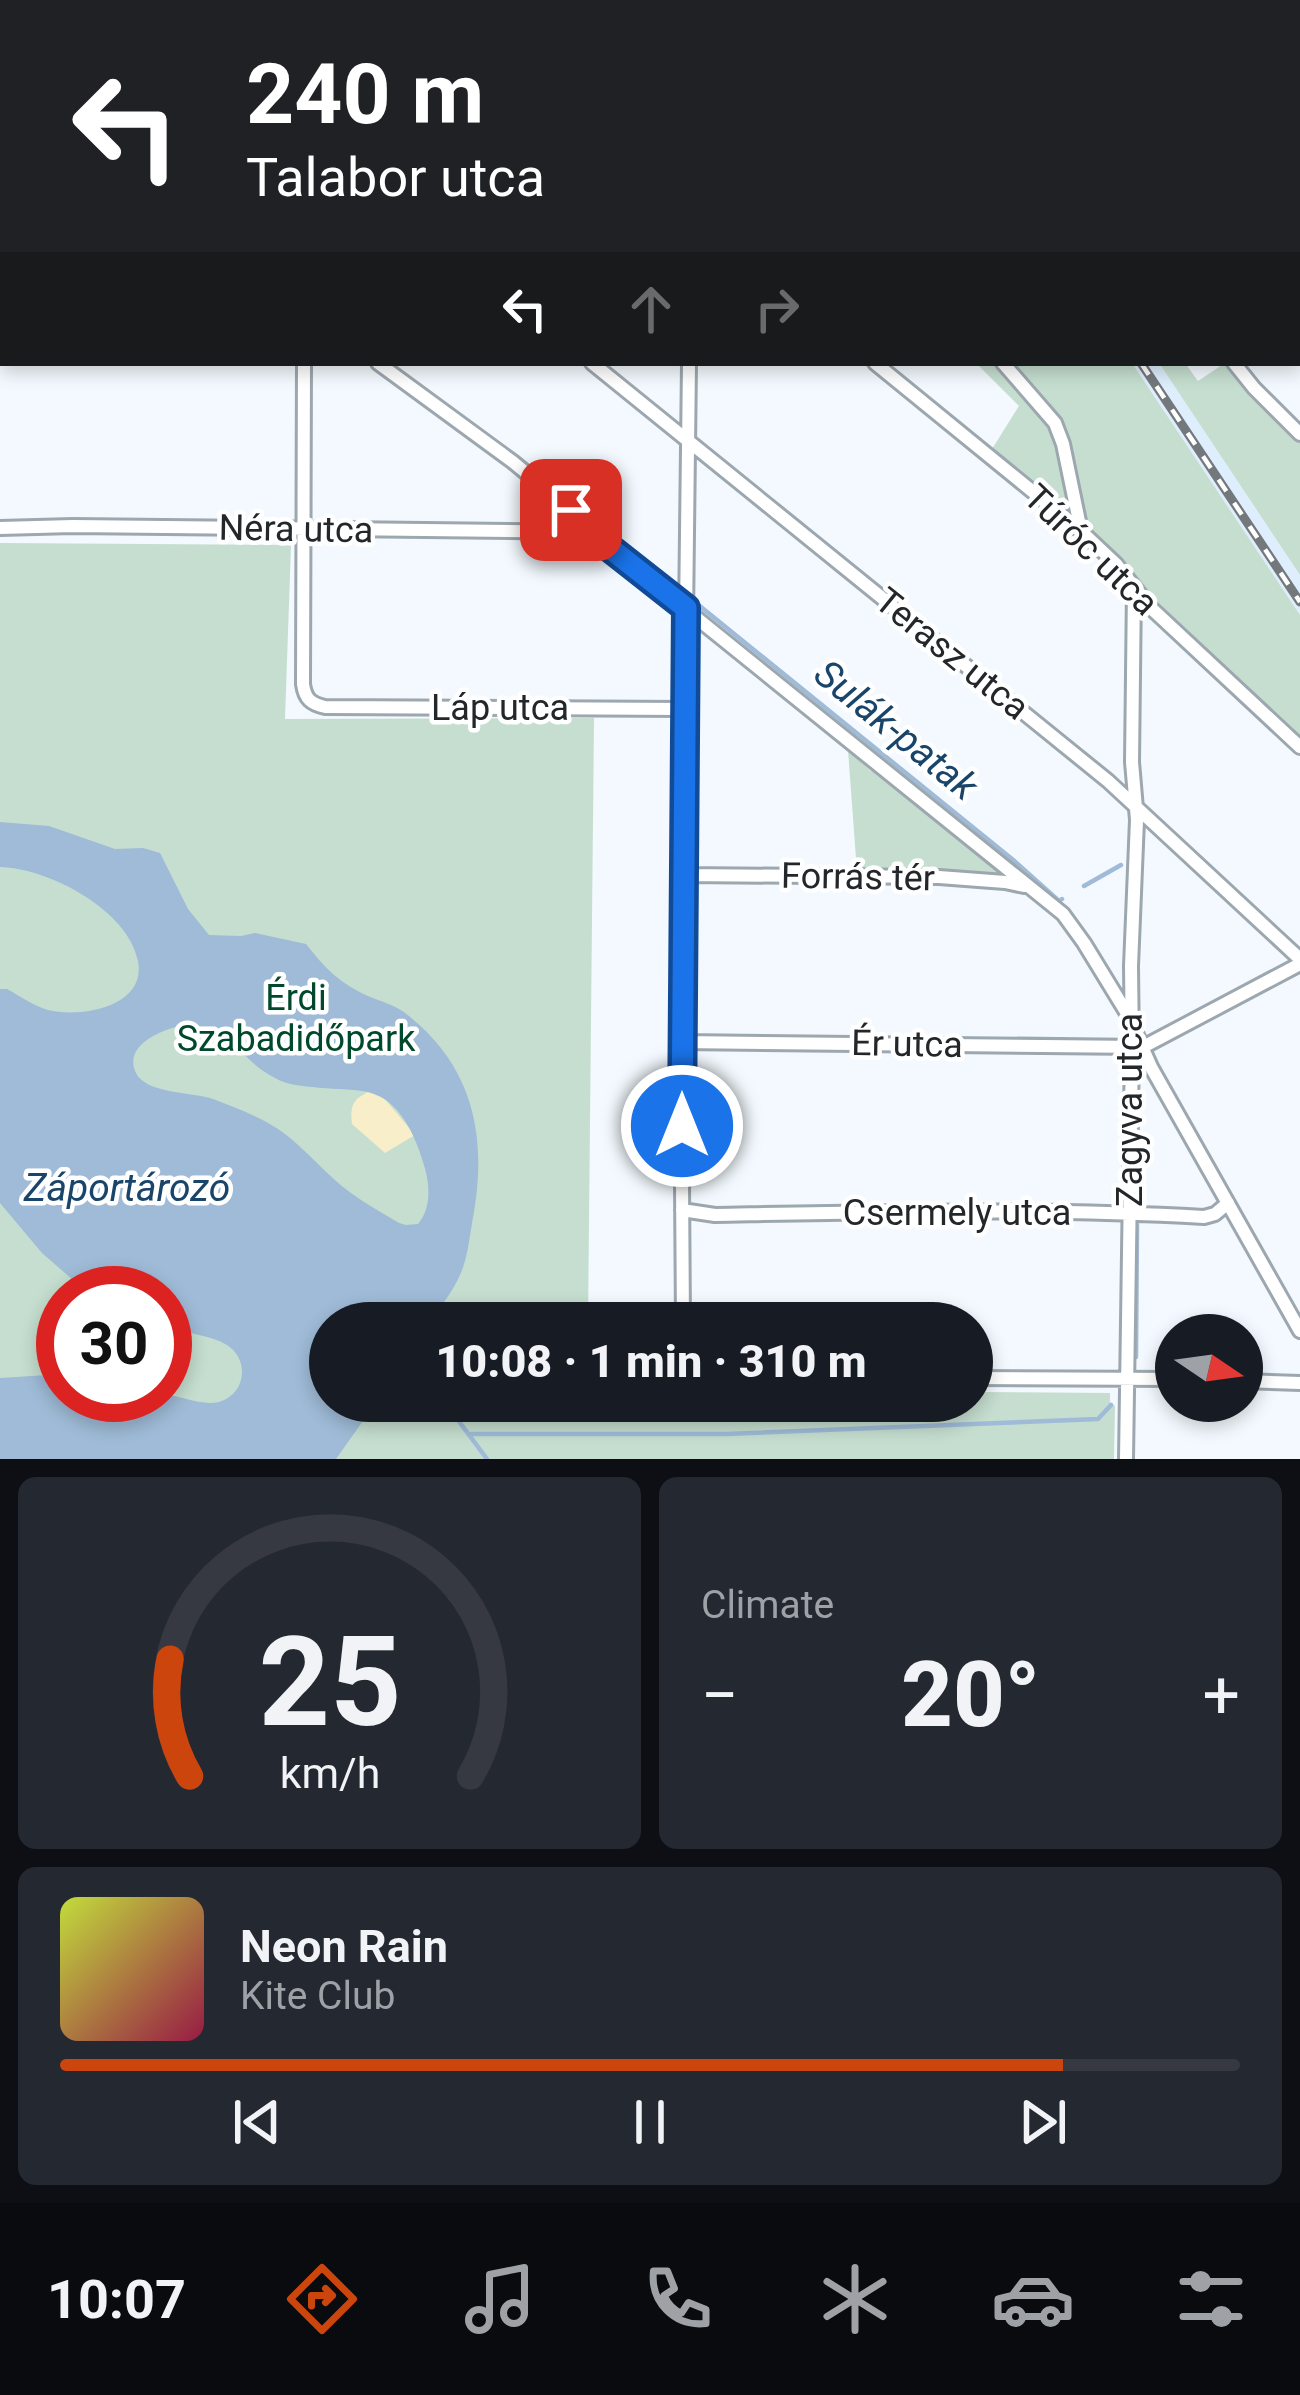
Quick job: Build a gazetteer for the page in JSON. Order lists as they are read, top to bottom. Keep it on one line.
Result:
{"streets":{"street":["Néra utca","Túróc utca","Terasz utca","Láp utca","Forrás tér","Ér utca","Zagyva utca","Csermely utca"]},"crossings":[["Néra utca","Láp utca"],["Túróc utca","Zagyva utca"],["Terasz utca","Zagyva utca"],["Ér utca","Zagyva utca"],["Zagyva utca","Csermely utca"]],"water":["Sulák-patak","Záportározó"],"parks":["Érdi Szabadidőpark"],"north":"right","page":{"turn":["240 m","Talabor utca"],"limit":"30","trip":"10:08 · 1 min · 310 m","tile":"Climate","heat":["−","20°","+"],"song":["Neon Rain","Kite Club"],"tabs":"10:07","gauge":["25","km/h"]}}
